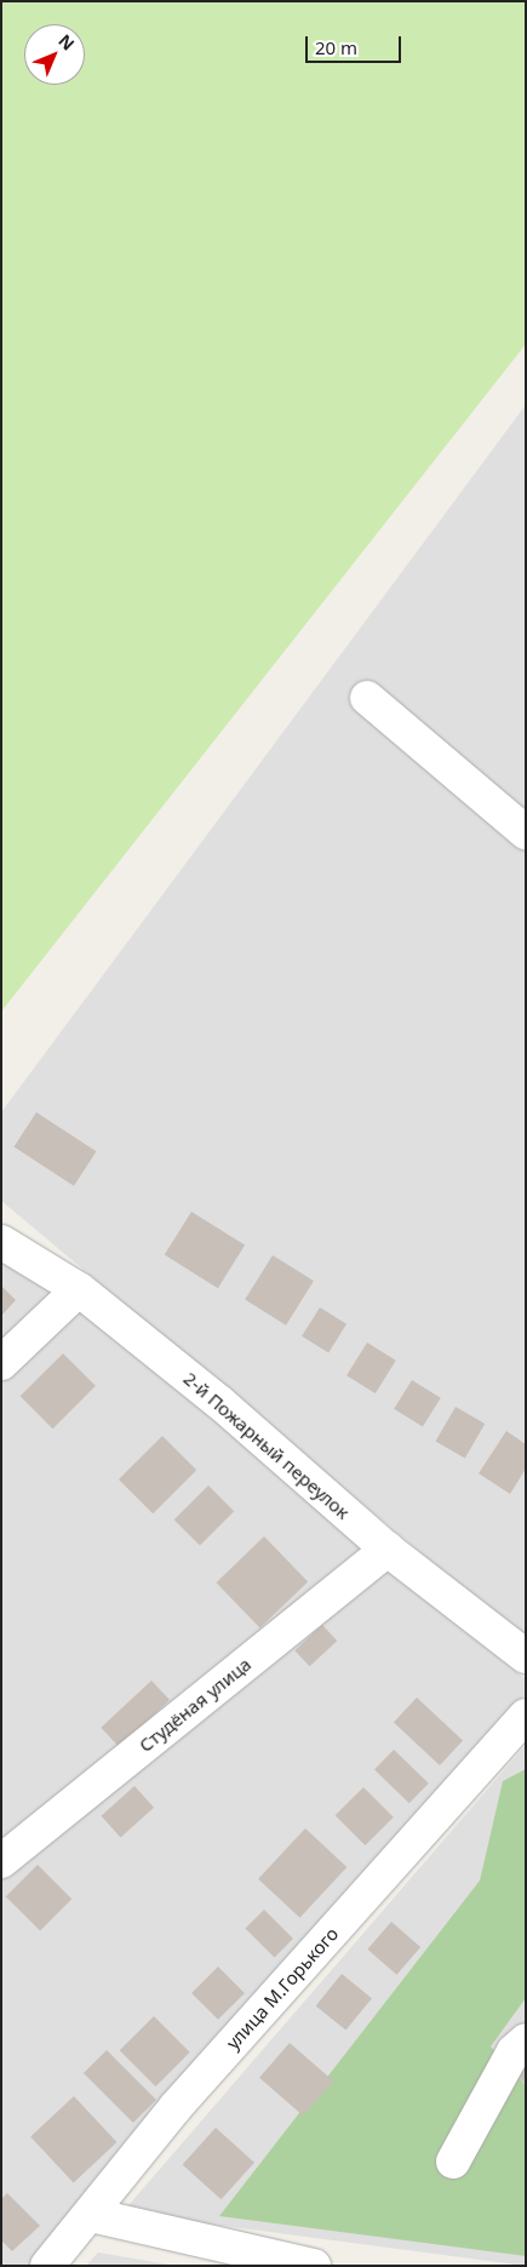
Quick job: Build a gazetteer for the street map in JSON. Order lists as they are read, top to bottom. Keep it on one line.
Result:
{"streets":{"street":["2-й Пожарный переулок","Студёная улица","улица М.Горького"]},"crossings":[["2-й Пожарный переулок","Студёная улица"]],"scale_bar":"20 m","north":"top right"}
